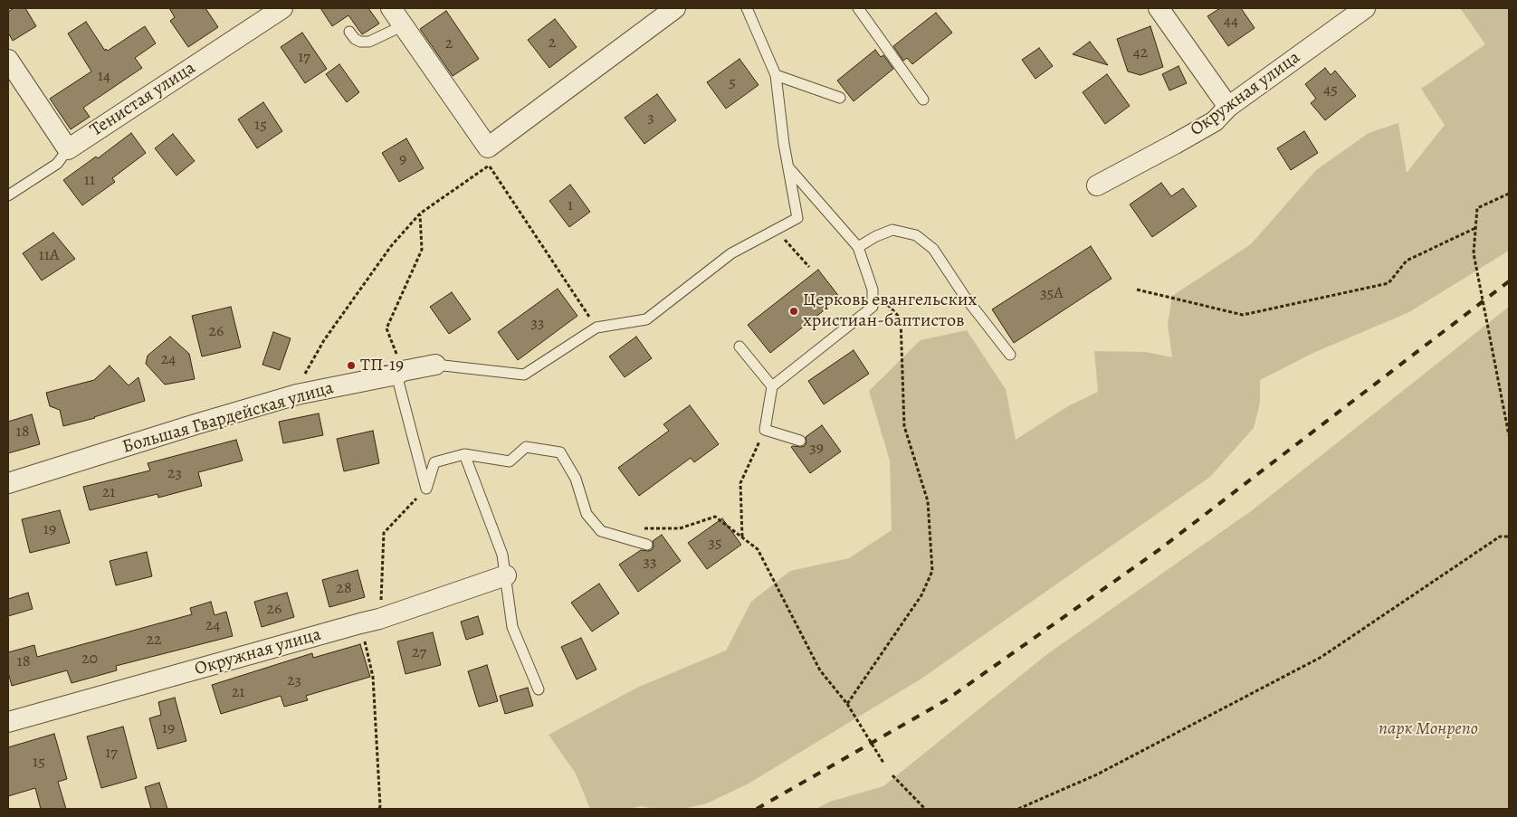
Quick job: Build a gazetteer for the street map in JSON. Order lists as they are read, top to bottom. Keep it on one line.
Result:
{"streets":{"street":["Окружная улица","Тенистая улица","Большая Гвардейская улица"]},"parks":["парк Монрепо"],"places":["Церковь евангельских христиан-баптистов","ТП-19"],"house_numbers":["44","2","2","42","17","14","5","45","3","15","9","11","1","11А","35А","33","26","24","18","39","23","21","19","35","33","28","26","24","22","27","20","18","23","21","19","17","15"]}
